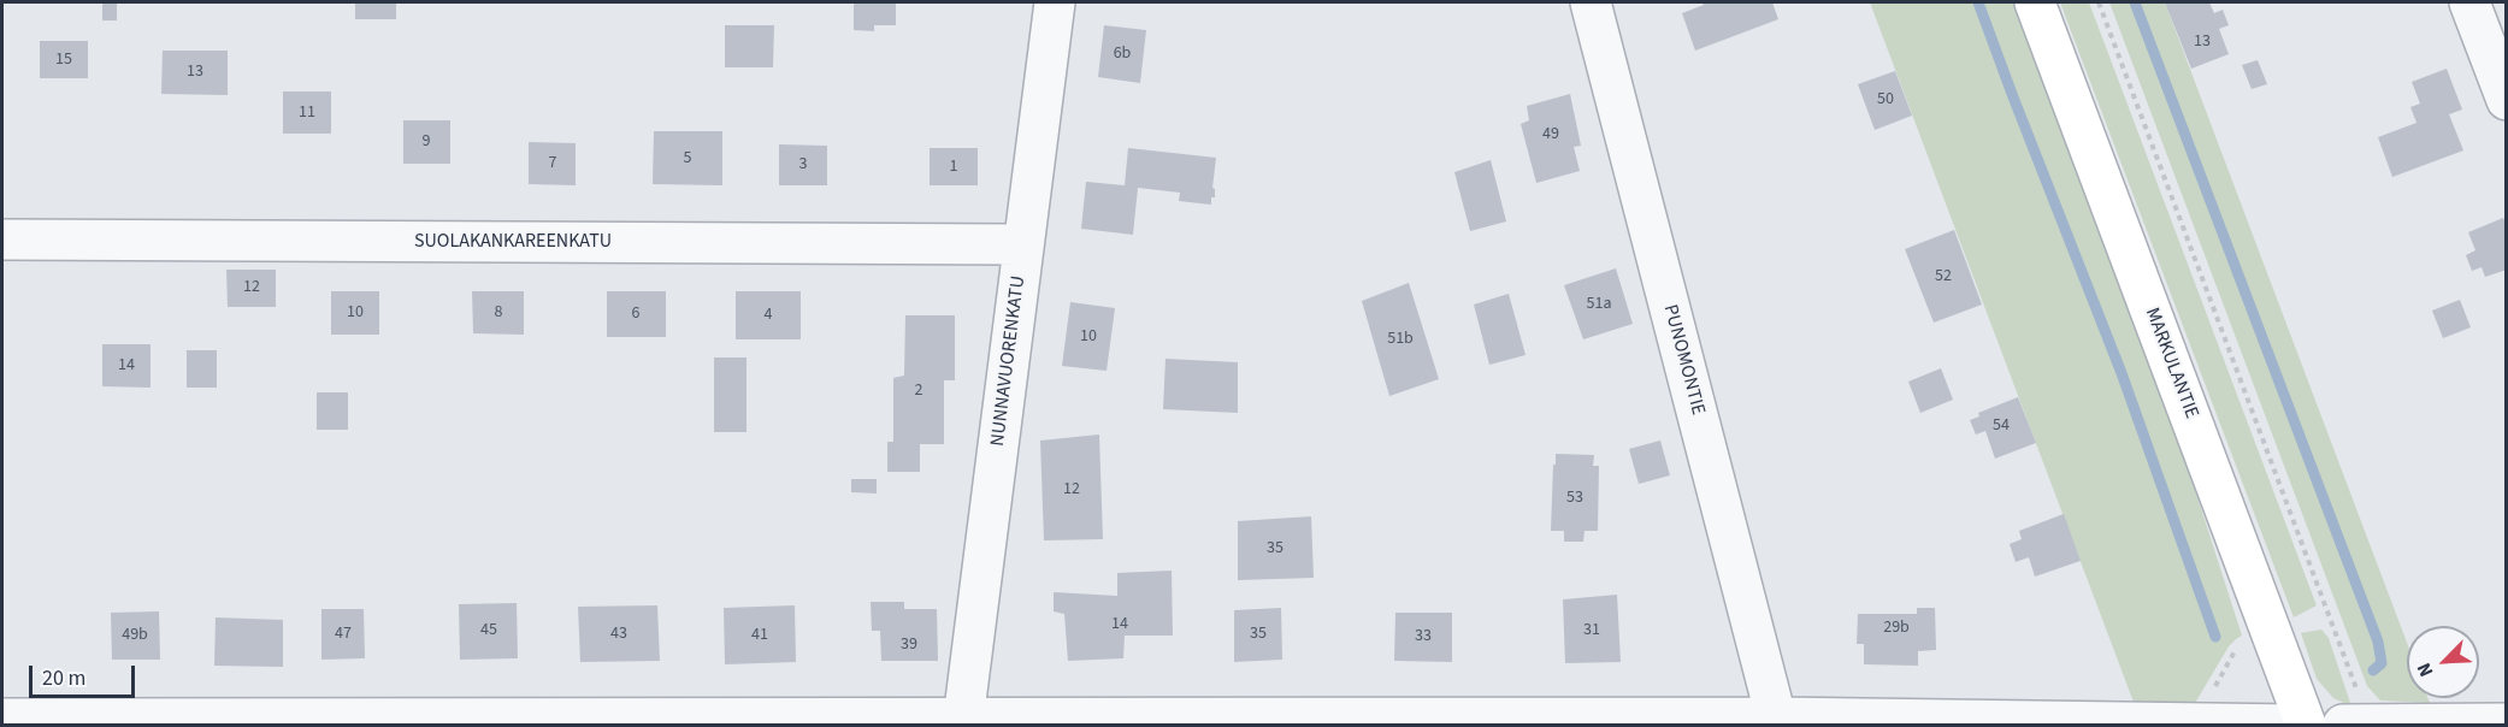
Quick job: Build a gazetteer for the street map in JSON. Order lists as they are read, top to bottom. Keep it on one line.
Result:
{"streets":{"main road":["MARKULANTIE"],"street":["SUOLAKANKAREENKATU","PUNOMONTIE","NUNNAVUORENKATU"]},"crossings":[["SUOLAKANKAREENKATU","NUNNAVUORENKATU"]],"house_numbers":["13","6b","15","13","50","11","49","9","5","7","3","1","52","12","51a","10","8","6","4","10","51b","14","2","54","12","53","35","14","29b","45","31","47","43","35","49b","41","33","39"],"scale_bar":"20 m","north":"bottom left"}
